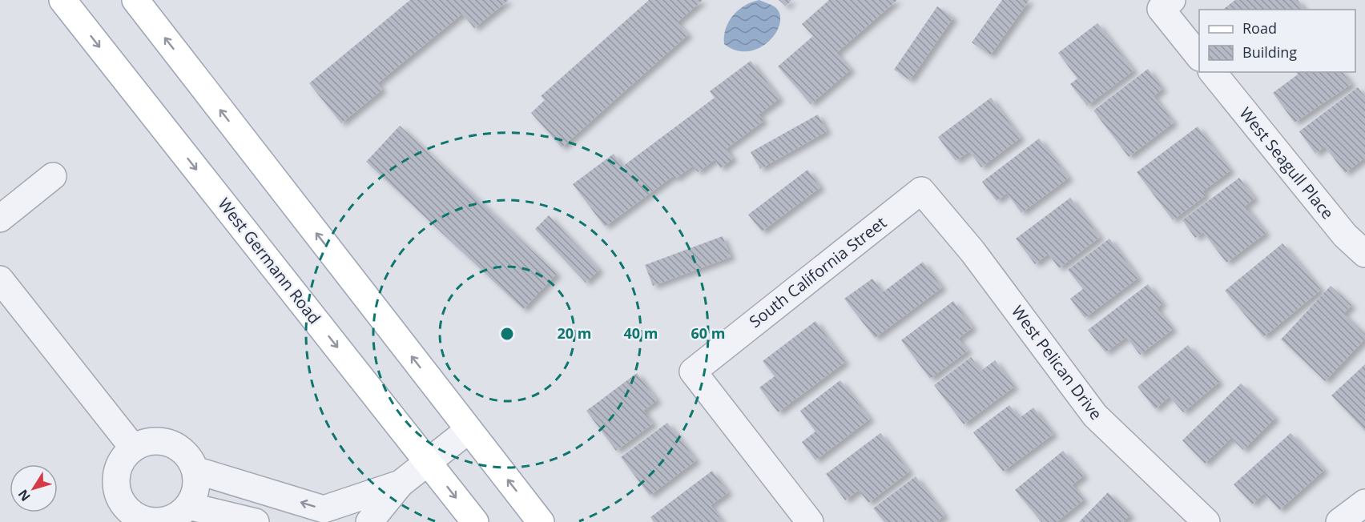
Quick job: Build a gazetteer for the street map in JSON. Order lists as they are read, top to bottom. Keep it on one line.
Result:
{"streets":{"main road":["West Germann Road"],"street":["West Seagull Place","South California Street","West Pelican Drive"]},"crossings":[["South California Street","West Pelican Drive"]],"legend":["Road","Building"],"north":"bottom left","rings":["20 m","40 m","60 m"]}
